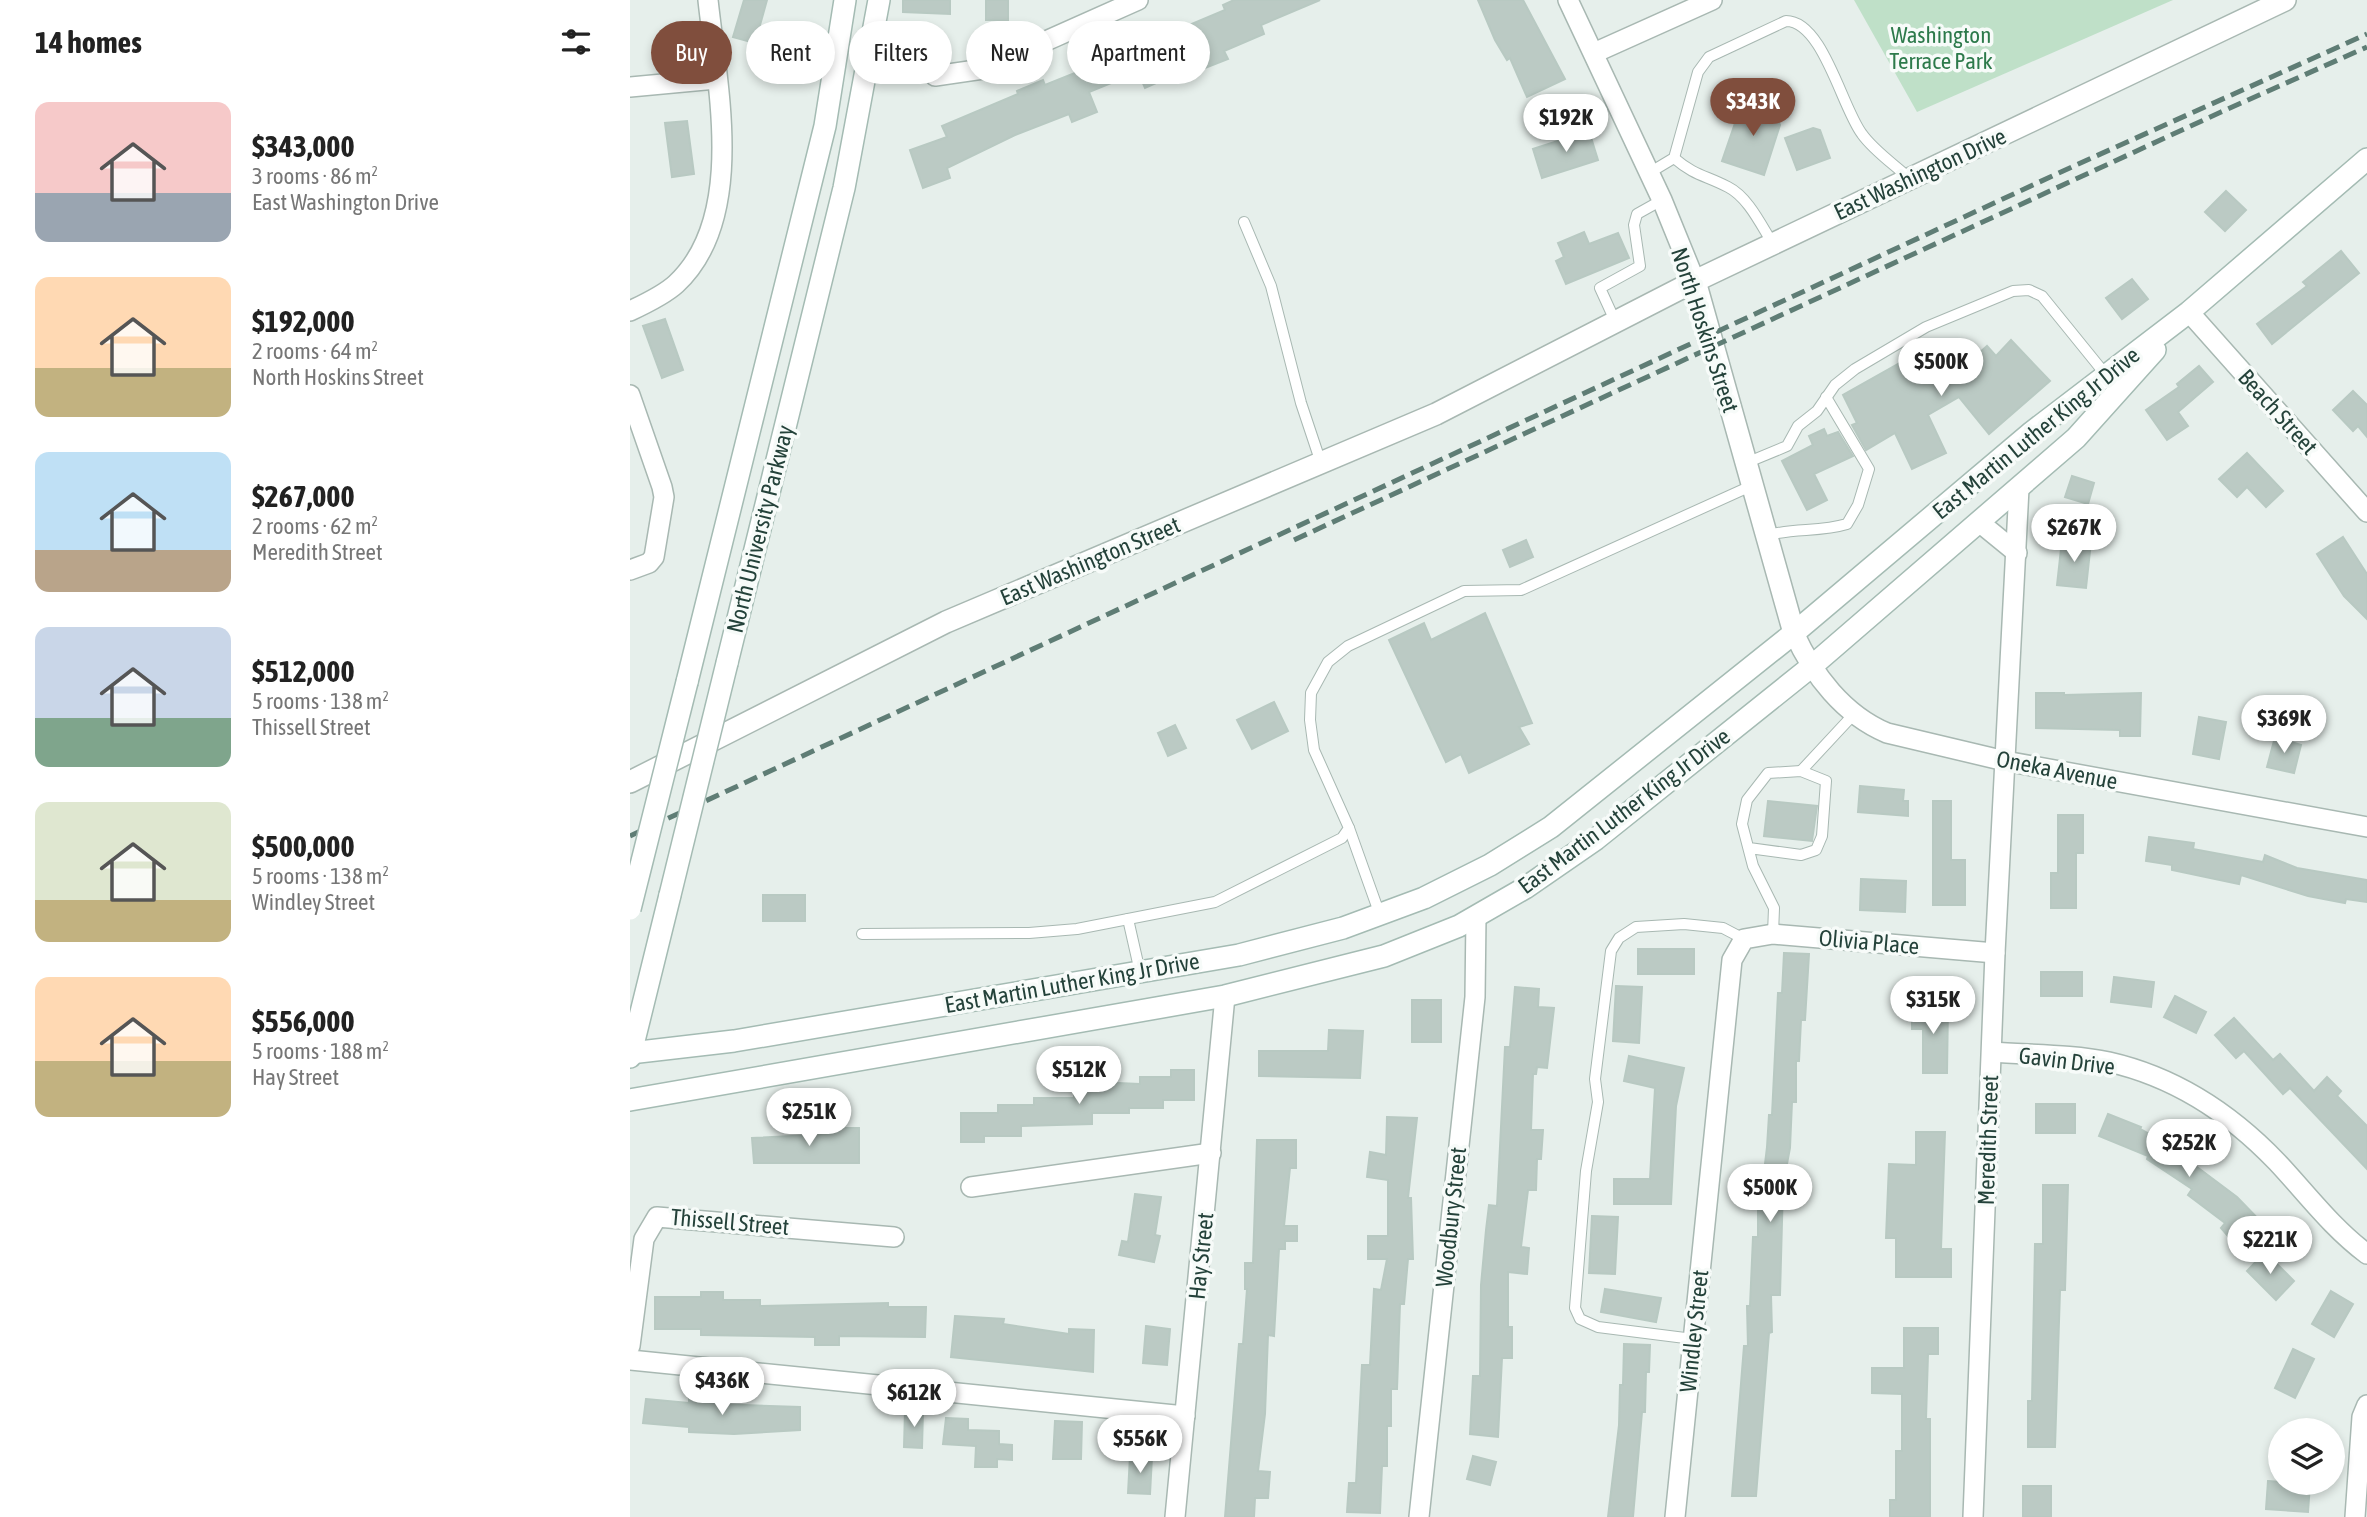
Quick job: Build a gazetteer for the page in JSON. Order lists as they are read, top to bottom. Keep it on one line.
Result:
{"streets":{"main road":["East Washington Drive","North Hoskins Street","East Martin Luther King Jr Drive","North University Parkway","East Washington Street"],"street":["Beach Street","Oneka Avenue","Olivia Place","Gavin Drive","Meredith Street","Woodbury Street","Thissell Street","Hay Street","Windley Street"]},"crossings":[["East Washington Drive","North Hoskins Street"],["East Washington Drive","East Washington Street"],["North Hoskins Street","East Martin Luther King Jr Drive"],["North Hoskins Street","Oneka Avenue"],["Beach Street","East Martin Luther King Jr Drive"],["East Martin Luther King Jr Drive","North University Parkway"],["East Martin Luther King Jr Drive","Oneka Avenue"],["East Martin Luther King Jr Drive","Meredith Street"],["East Martin Luther King Jr Drive","Woodbury Street"],["East Martin Luther King Jr Drive","Hay Street"],["Oneka Avenue","Meredith Street"],["Olivia Place","Meredith Street"],["Olivia Place","Windley Street"],["Gavin Drive","Meredith Street"]],"parks":["Washington Terrace Park"],"page":{"heading":"14 homes","chip":["Buy","Rent","Filters","New","Apartment"],"price":["$343K","$192K","$500K","$267K","$369K","$315K","$512K","$251K","$252K","$500K","$221K","$436K","$612K","$556K"],"list":[{"name":"$343,000","note":"3 rooms · 86 m² · East Washington Drive"},{"name":"$192,000","note":"2 rooms · 64 m² · North Hoskins Street"},{"name":"$267,000","note":"2 rooms · 62 m² · Meredith Street"},{"name":"$512,000","note":"5 rooms · 138 m² · Thissell Street"},{"name":"$500,000","note":"5 rooms · 138 m² · Windley Street"},{"name":"$556,000","note":"5 rooms · 188 m² · Hay Street"}]}}
